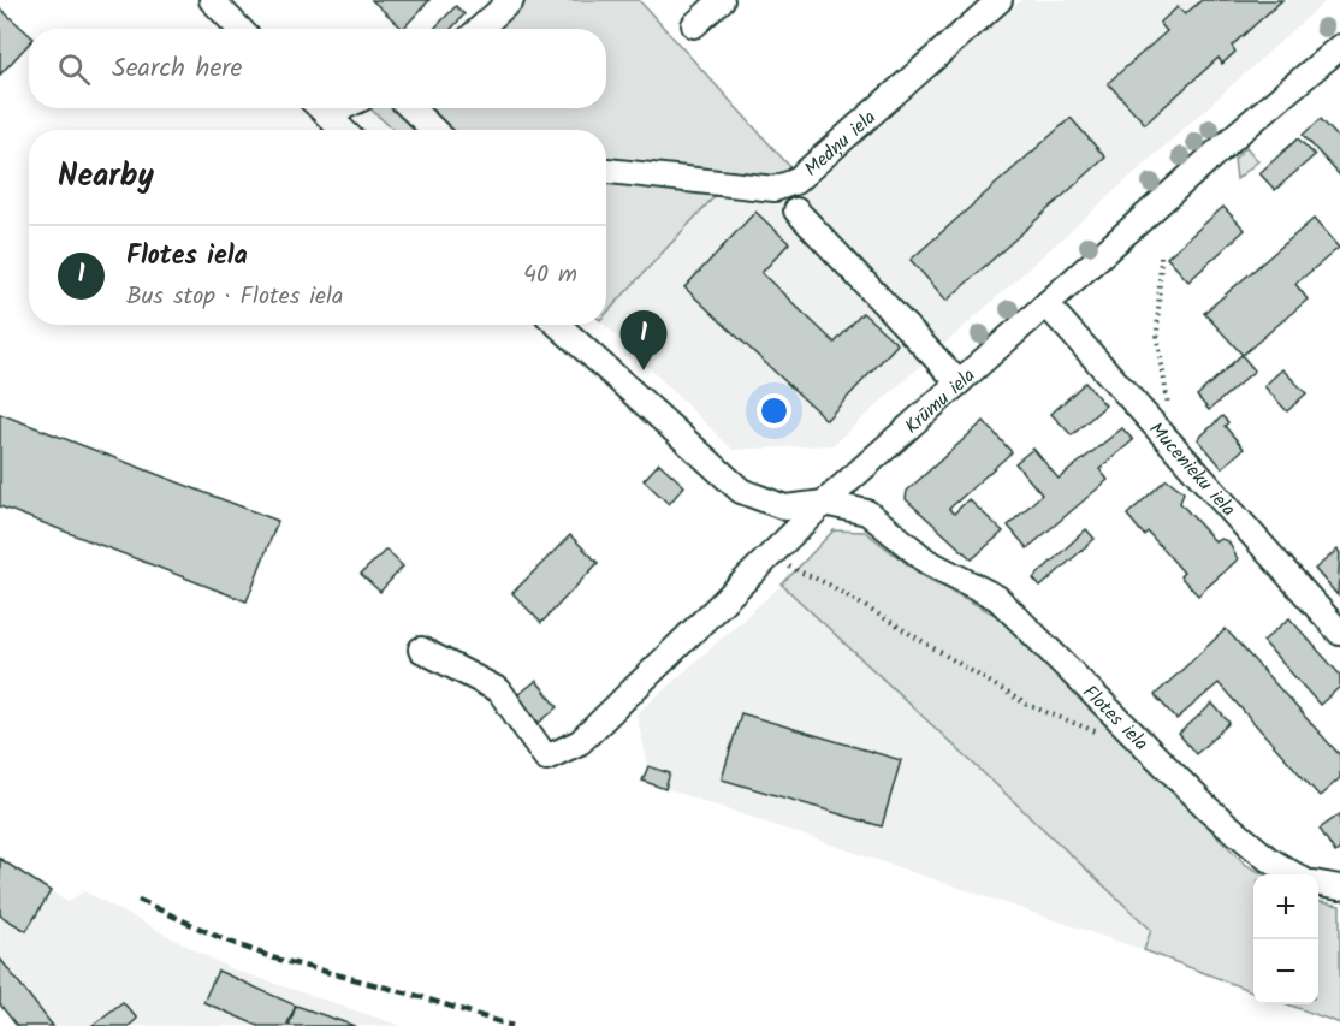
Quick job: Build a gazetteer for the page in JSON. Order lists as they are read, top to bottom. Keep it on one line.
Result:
{"streets":{"street":["Medņu iela","Krūmu iela","Mucenieku iela","Flotes iela"]},"crossings":[["Krūmu iela","Mucenieku iela"],["Krūmu iela","Flotes iela"]],"page":{"search":"Search here","heading":"Nearby","list":[{"mark":"1","name":"Flotes iela","note":"Bus stop · Flotes iela","value":"40 m"}],"pins":"1","map_buttons":["+","−"]}}
